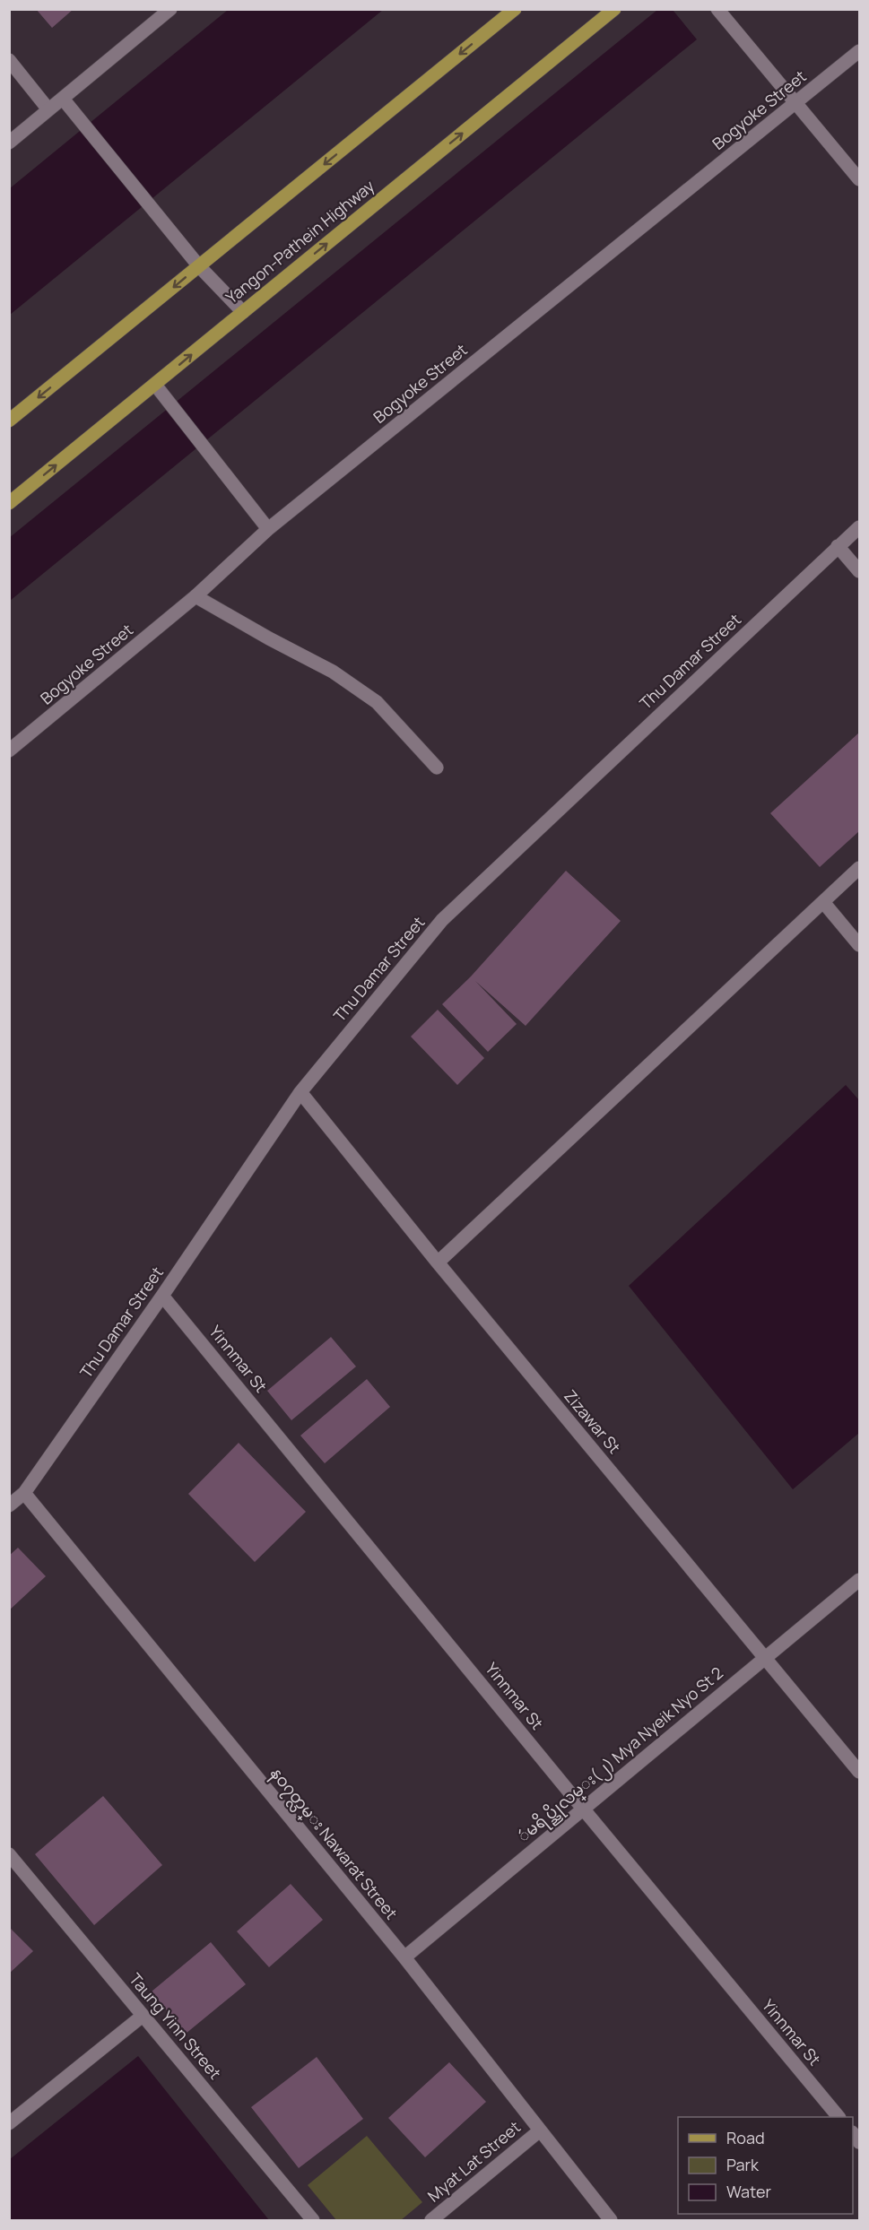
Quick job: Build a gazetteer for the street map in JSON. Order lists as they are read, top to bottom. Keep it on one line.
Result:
{"streets":{"main road":["Yangon-Pathein Highway"],"street":["Bogyoke Street","Thu Damar Street","Yinnmar St","Zizawar St","ဴမရိပ္ညိုလမ္း(၂) Mya Nyeik Nyo St 2","နဝ၇တ္လမ္း Nawarat Street","Taung Yinn Street","Myat Lat Street"]},"crossings":[["Thu Damar Street","Yinnmar St"],["Thu Damar Street","Zizawar St"],["Thu Damar Street","နဝ၇တ္လမ္း Nawarat Street"],["Yinnmar St","ဴမရိပ္ညိုလမ္း(၂) Mya Nyeik Nyo St 2"],["Zizawar St","ဴမရိပ္ညိုလမ္း(၂) Mya Nyeik Nyo St 2"],["ဴမရိပ္ညိုလမ္း(၂) Mya Nyeik Nyo St 2","နဝ၇တ္လမ္း Nawarat Street"],["နဝ၇တ္လမ္း Nawarat Street","Myat Lat Street"]],"legend":["Road","Park","Water"]}
